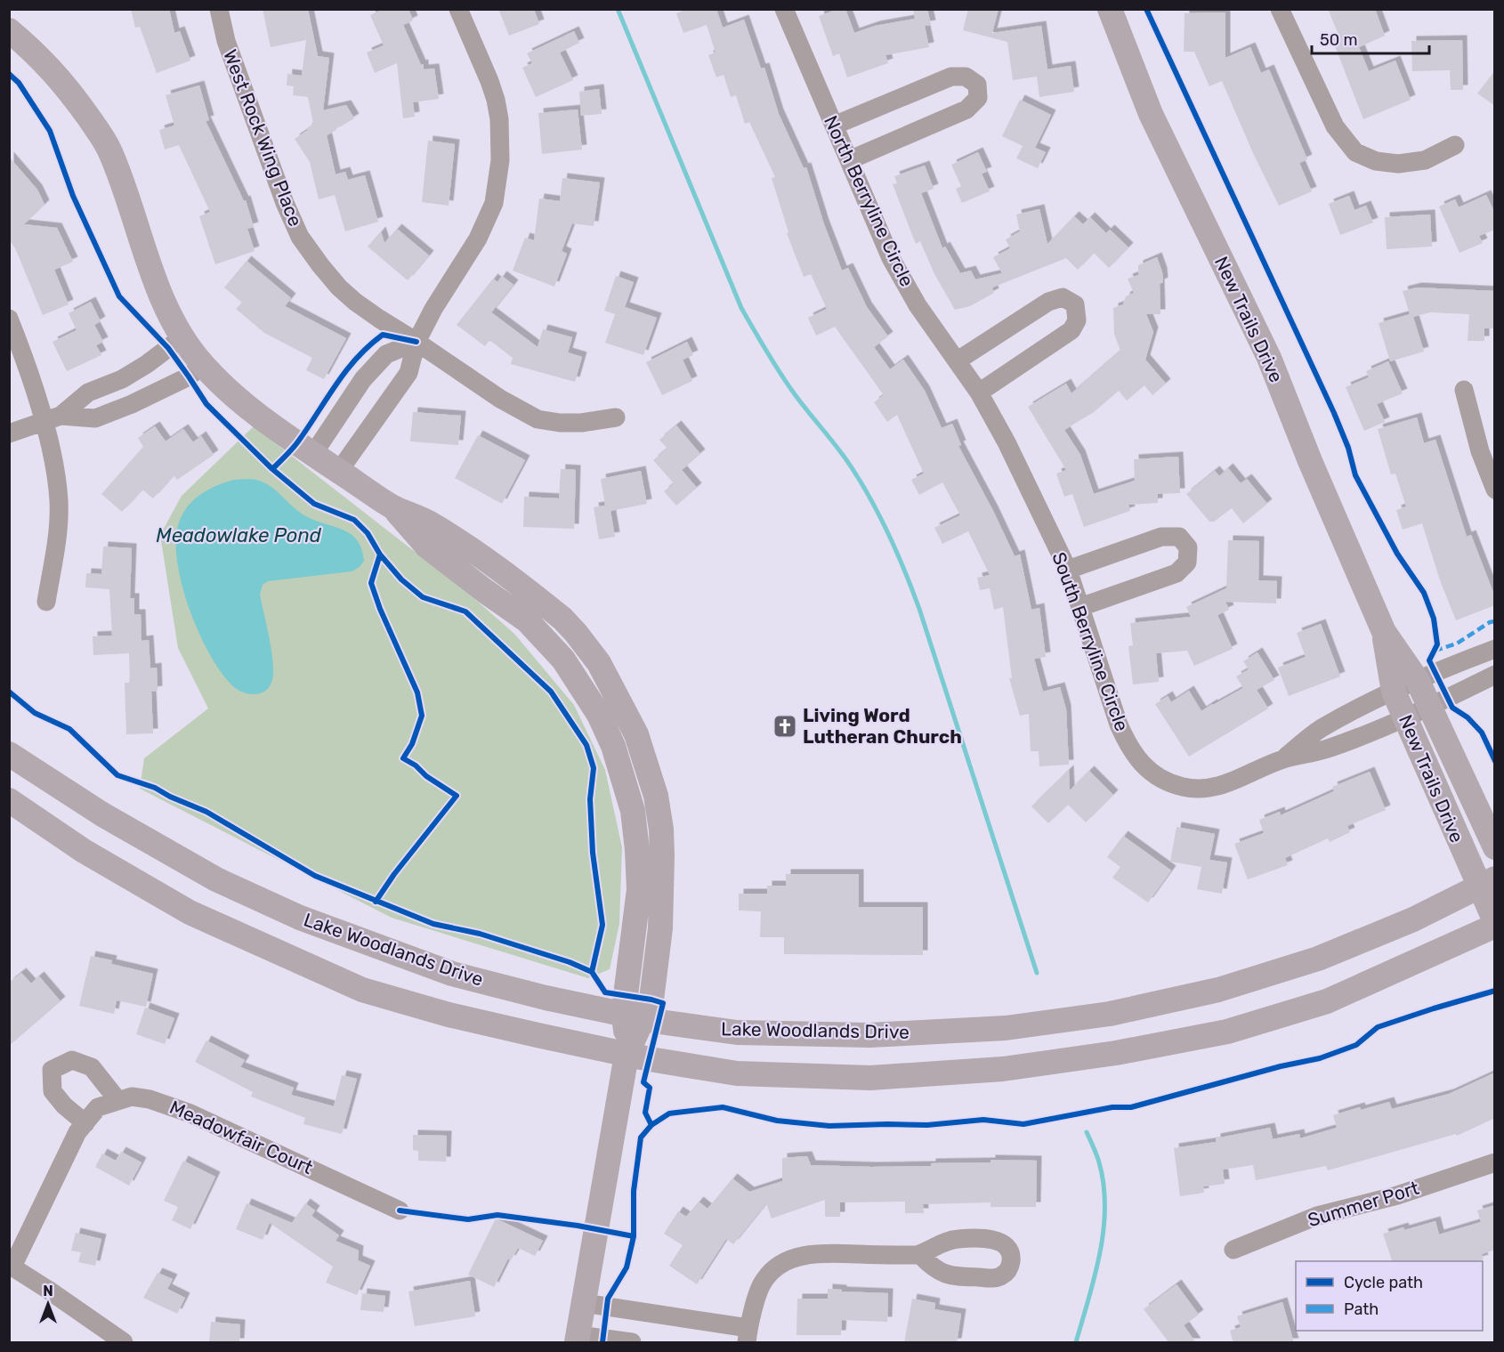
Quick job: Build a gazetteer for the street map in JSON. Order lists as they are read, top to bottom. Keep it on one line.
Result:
{"streets":{"main road":["New Trails Drive","Lake Woodlands Drive"],"street":["West Rock Wing Place","North Berryline Circle","South Berryline Circle","Meadowfair Court","Summer Port"]},"crossings":[["North Berryline Circle","South Berryline Circle"],["New Trails Drive","South Berryline Circle"],["New Trails Drive","Lake Woodlands Drive"]],"water":["Meadowlake Pond"],"places":{"church":["Living Word Lutheran Church"]},"legend":["Cycle path","Path"],"scale_bar":"50 m","north":"top"}
